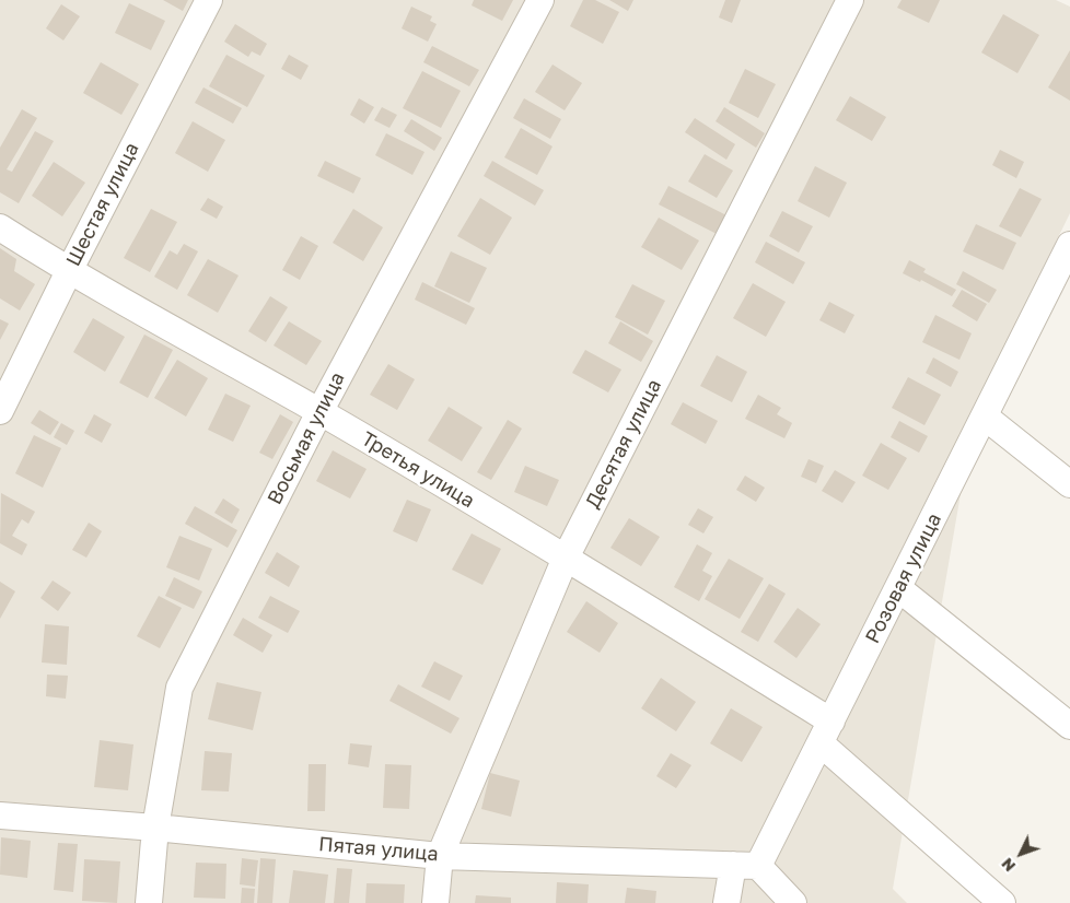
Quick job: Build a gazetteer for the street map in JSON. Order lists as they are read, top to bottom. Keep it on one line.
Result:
{"streets":{"street":["Шестая улица","Восьмая улица","Десятая улица","Третья улица","Розовая улица","Пятая улица"]},"crossings":[["Шестая улица","Третья улица"],["Восьмая улица","Третья улица"],["Восьмая улица","Пятая улица"],["Десятая улица","Третья улица"],["Десятая улица","Пятая улица"],["Третья улица","Розовая улица"],["Розовая улица","Пятая улица"]],"north":"bottom left"}
